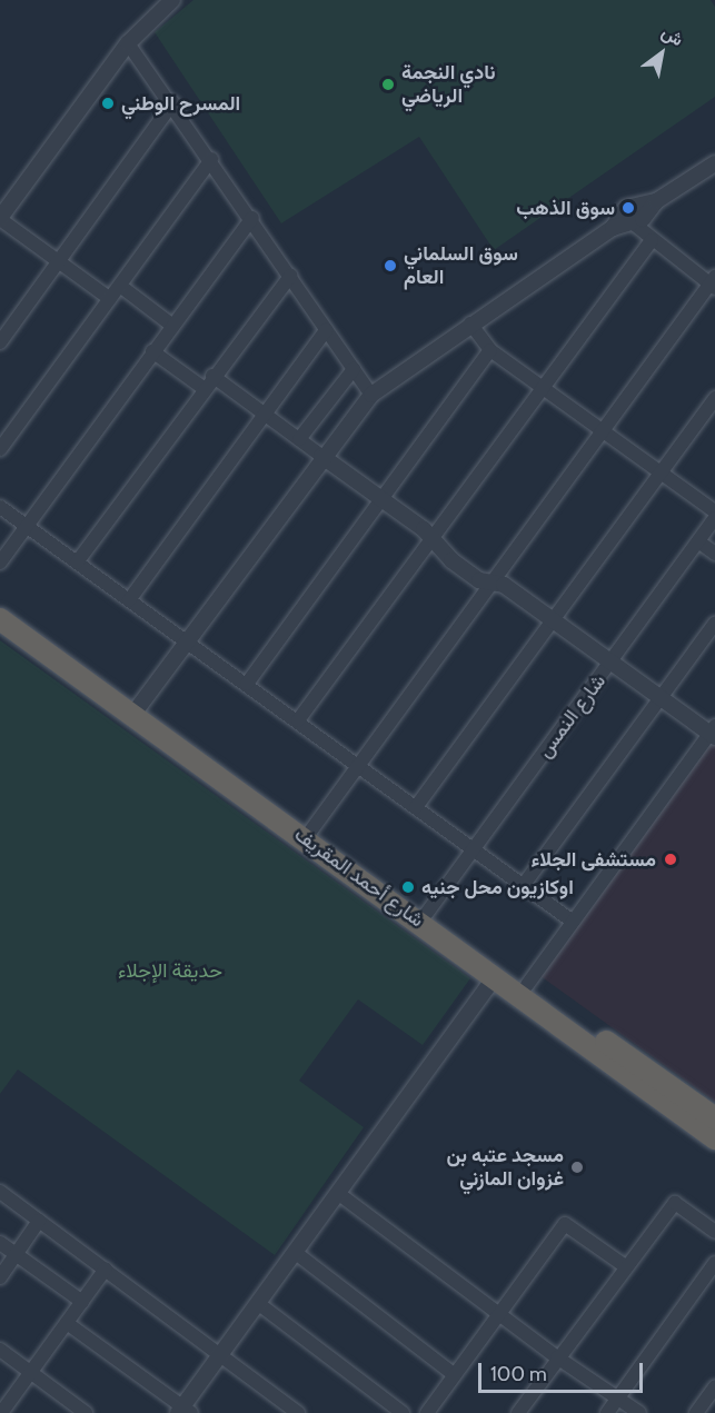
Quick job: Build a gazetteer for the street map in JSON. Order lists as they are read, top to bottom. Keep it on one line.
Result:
{"streets":{"highway":["شارع أحمد المقريف"],"street":["شارع النمس"]},"crossings":[["شارع النمس","شارع أحمد المقريف"]],"parks":["حديقة الإجلاء"],"places":["نادي النجمة الرياضي","المسرح الوطني","سوق الذهب","سوق السلماني العام","مستشفى الجلاء","اوكازيون محل جنيه","مسجد عتبه بن غزوان المازني"],"scale_bar":"100 m","north":"top right"}
